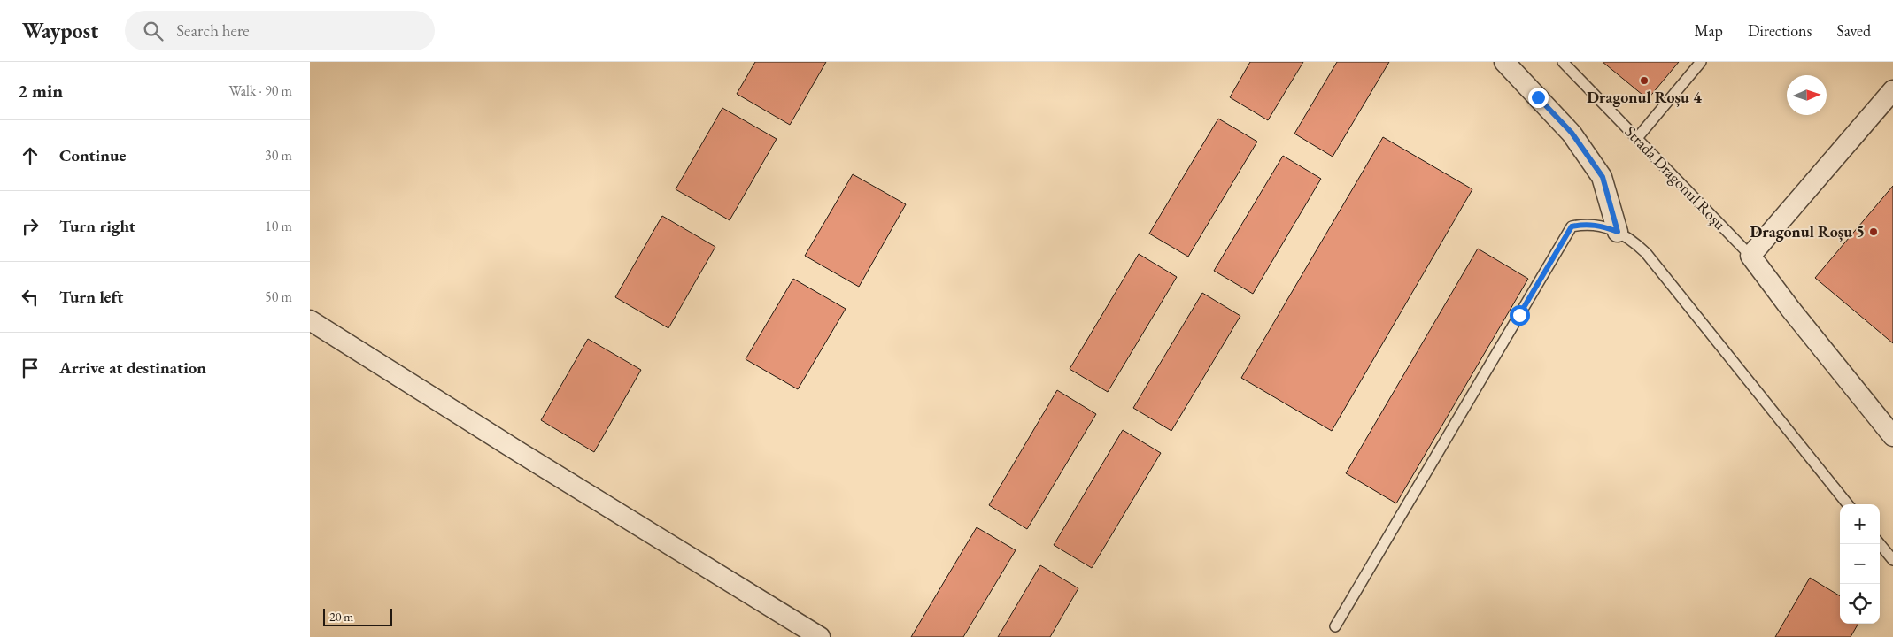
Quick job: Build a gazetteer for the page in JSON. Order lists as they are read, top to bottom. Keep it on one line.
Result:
{"streets":{"street":["Strada Dragonul Roșu"]},"places":["Dragonul Roșu 4","Dragonul Roșu 5"],"scale_bar":"20 m","north":"right","page":{"header":"Waypost","search":"Search here","nav":["Map","Directions","Saved"],"heading":["2 min","Walk · 90 m"],"list":[["Continue","30 m"],["Turn right","10 m"],["Turn left","50 m"],"Arrive at destination"],"map_buttons":["+","−"],"scale":"20 m"}}
